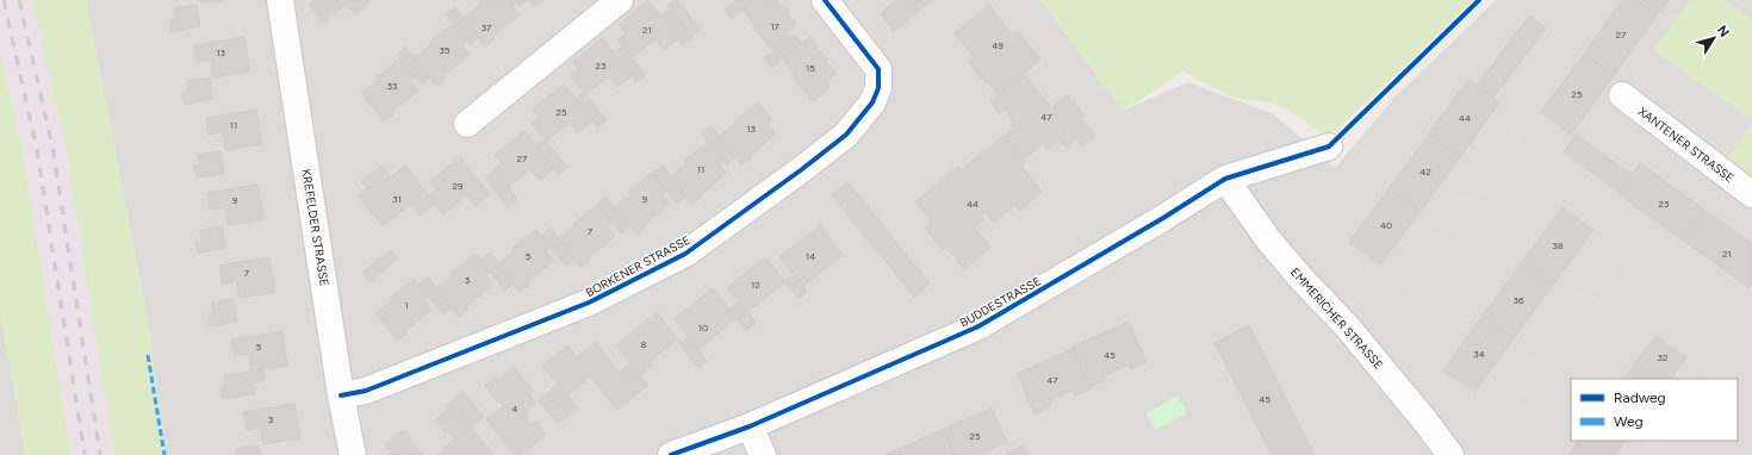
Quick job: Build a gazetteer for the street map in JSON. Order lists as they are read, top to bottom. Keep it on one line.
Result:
{"streets":{"street":["XANTENER STRASSE","KREFELDER STRASSE","BORKENER STRASSE","BUDDESTRASSE","EMMERICHER STRASSE"]},"crossings":[["KREFELDER STRASSE","BORKENER STRASSE"],["BUDDESTRASSE","EMMERICHER STRASSE"]],"house_numbers":["17","37","21","27","49","35","13","23","15","33","25","25","47","44","11","13","27","11","42","29","31","9","9","44","23","40","7","38","21","5","14","7","3","12","36","1","10","8","5","34","45","32","47","45","4","3","25"],"legend":["Radweg","Weg"],"north":"top right"}
